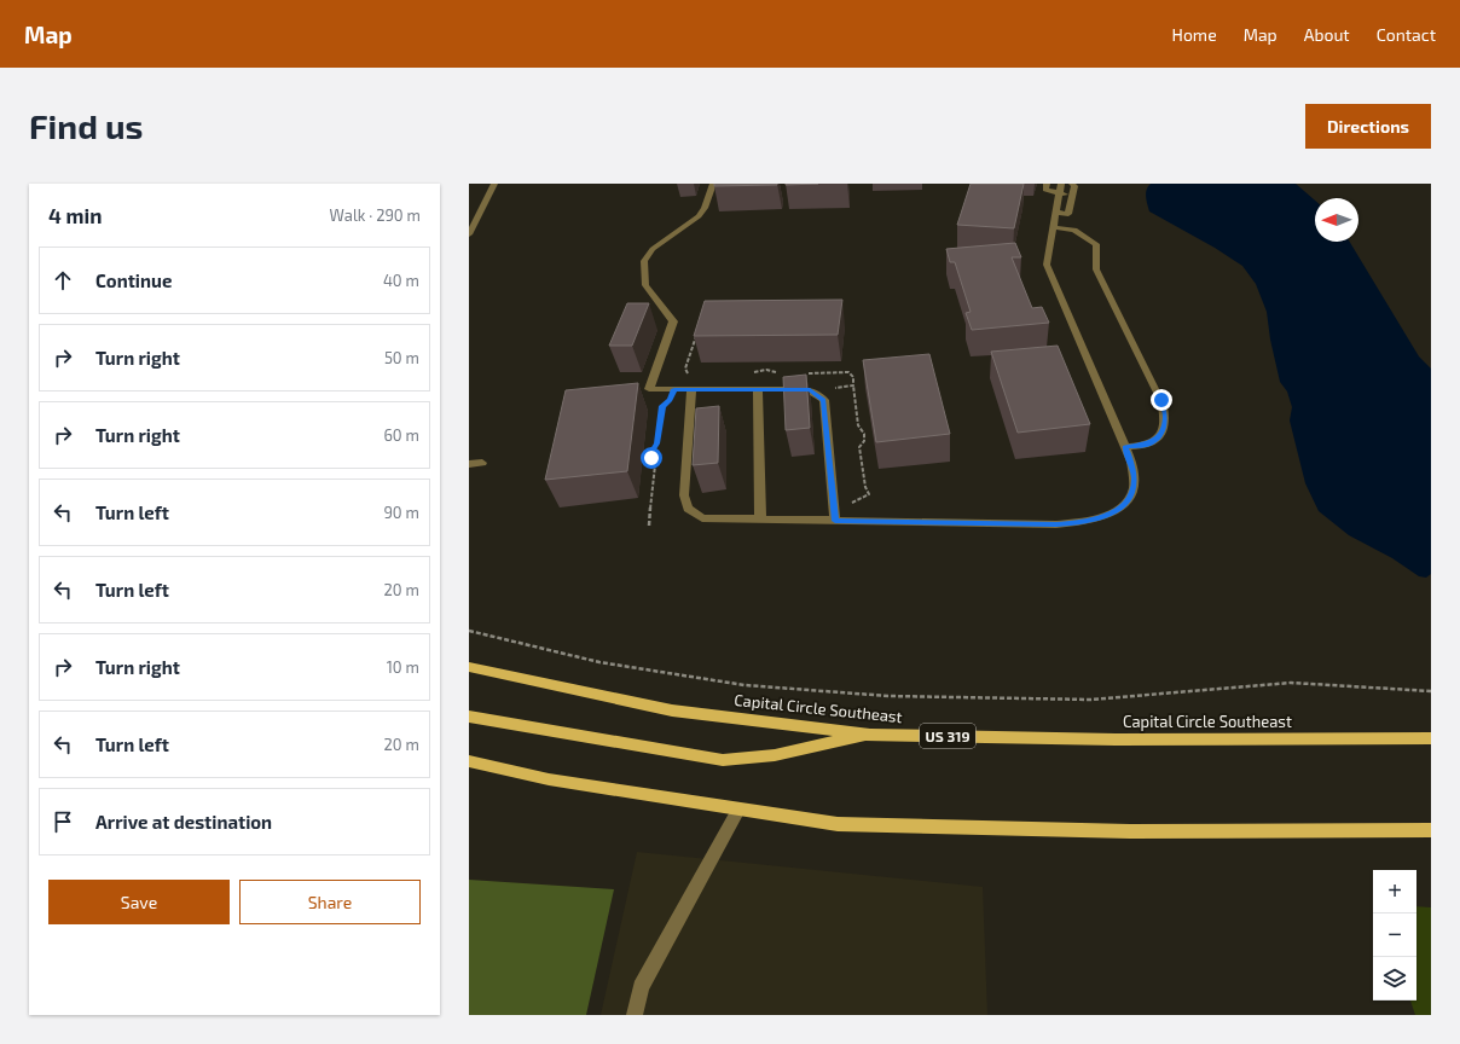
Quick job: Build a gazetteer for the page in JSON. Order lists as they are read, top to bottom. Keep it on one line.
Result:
{"streets":{"main road":["Capital Circle Southeast","US 319"]},"north":"left","page":{"header":"Map","nav":["Home","Map","About","Contact"],"buttons":["Directions",["Save","Share"]],"title":"Find us","heading":["4 min","Walk · 290 m"],"list":[["Continue","40 m"],["Turn right","50 m"],["Turn right","60 m"],["Turn left","90 m"],["Turn left","20 m"],["Turn right","10 m"],["Turn left","20 m"],"Arrive at destination"],"map_buttons":["+","−"]}}
